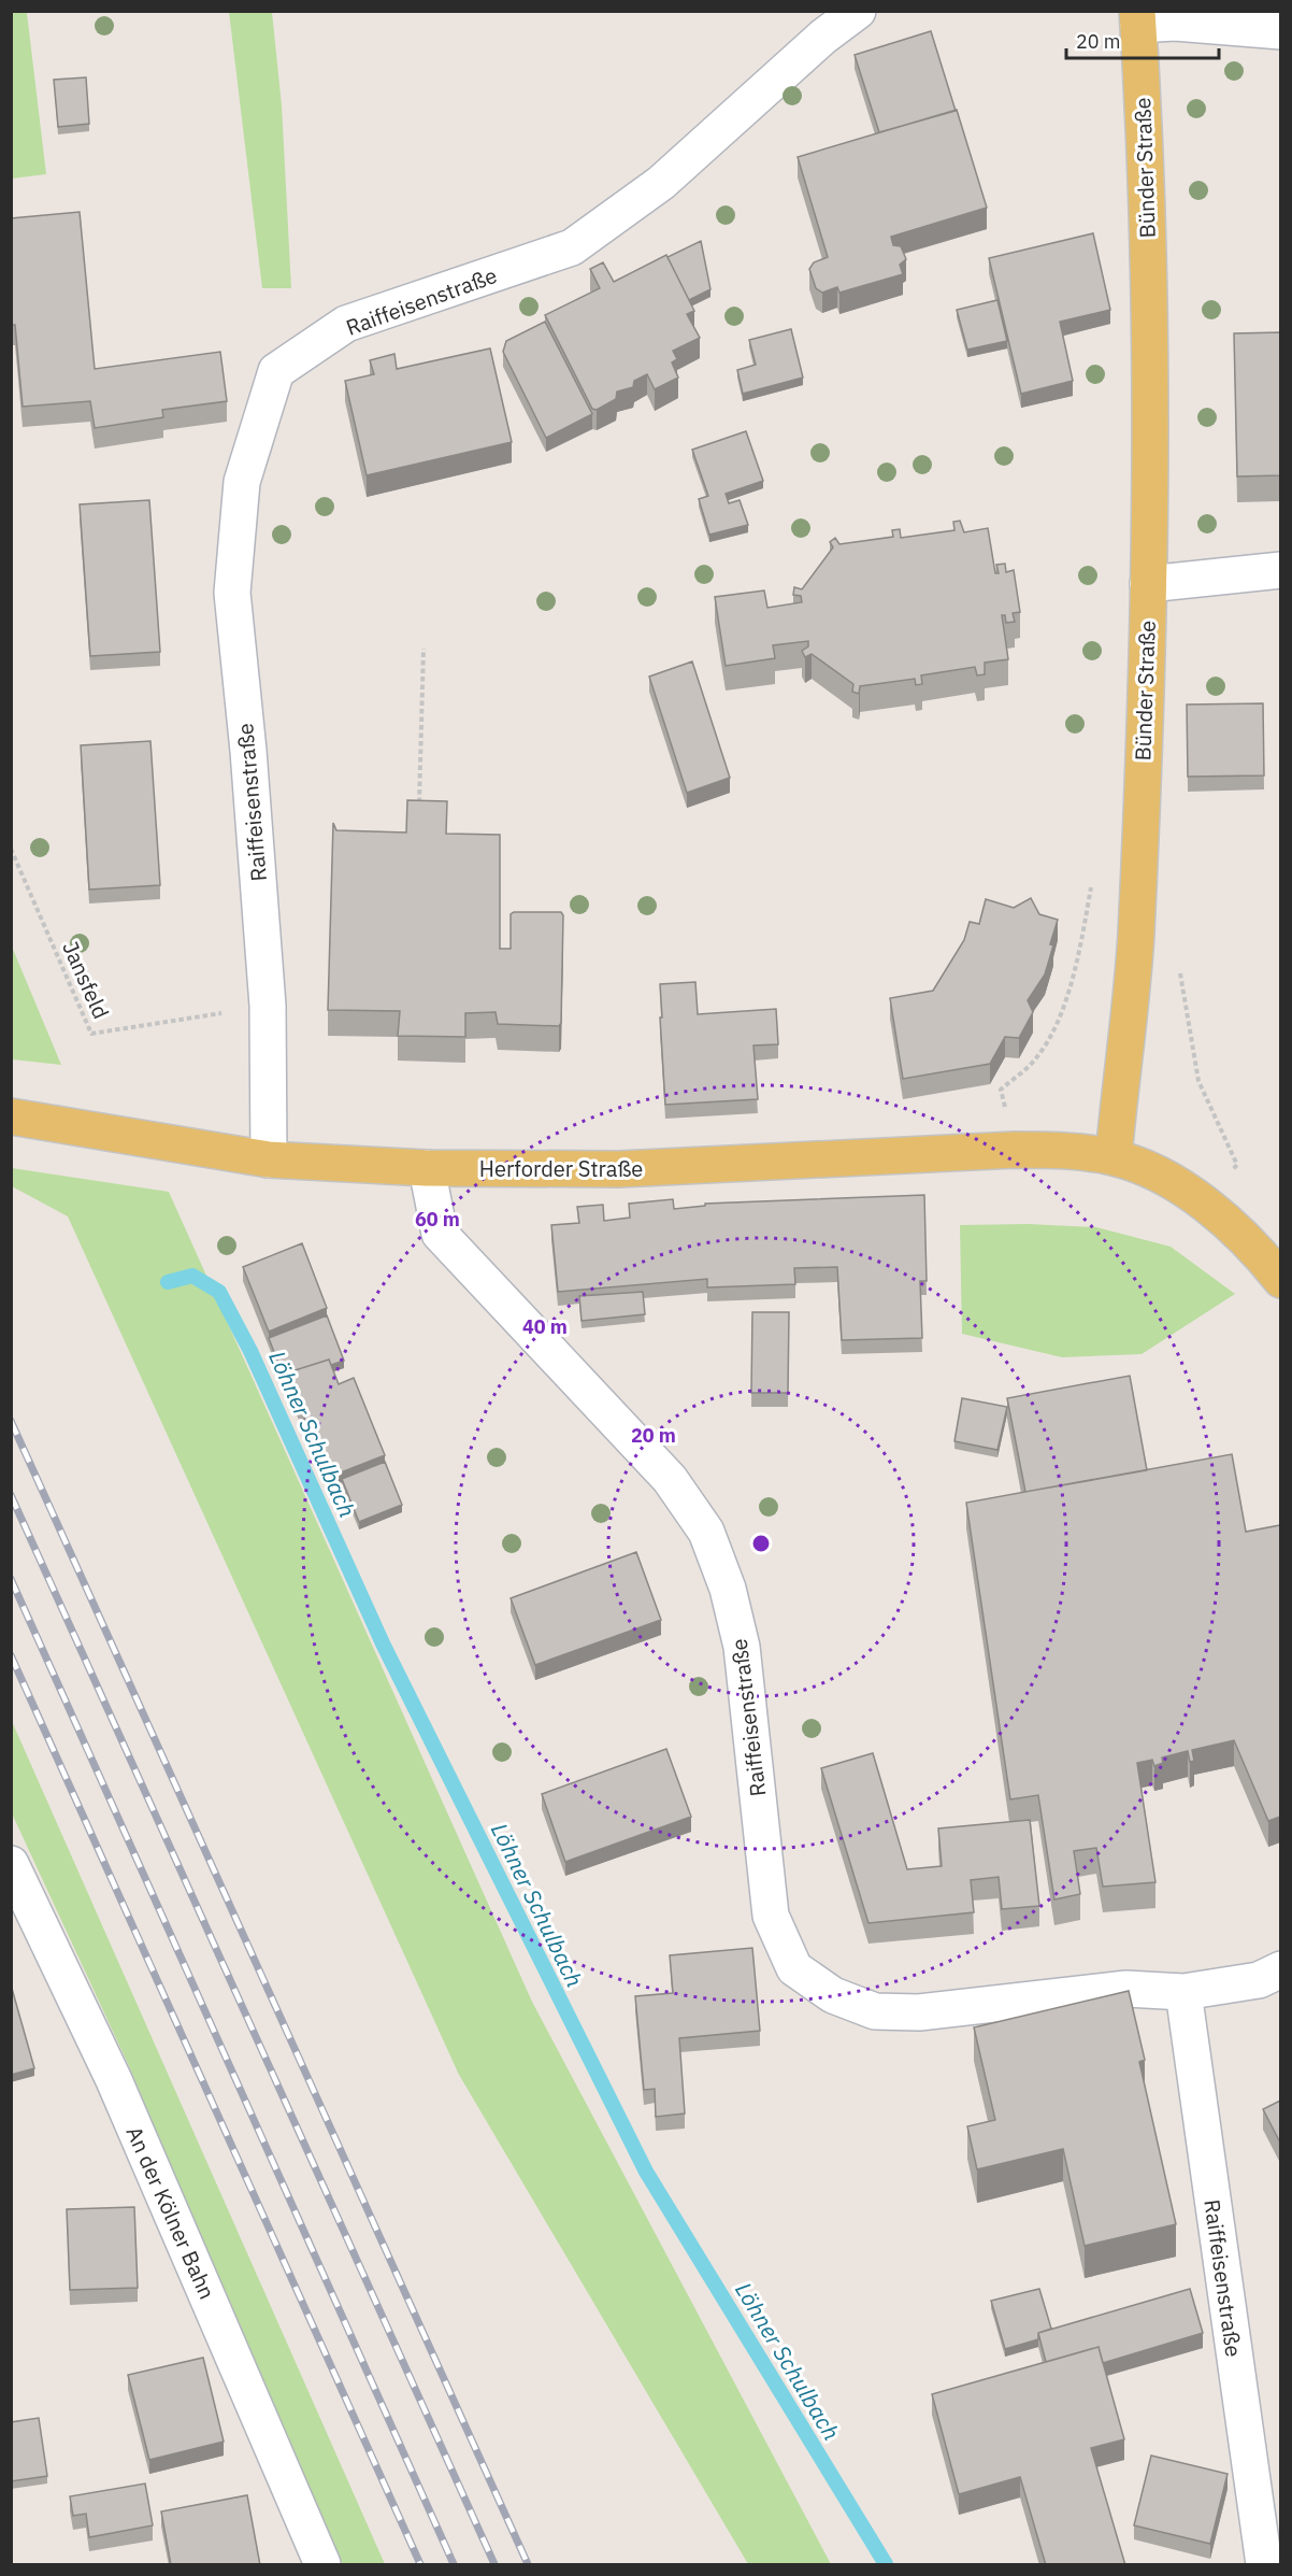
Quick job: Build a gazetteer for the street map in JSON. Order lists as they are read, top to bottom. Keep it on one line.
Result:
{"streets":{"main road":["Bünder Straße","Herforder Straße"],"street":["Raiffeisenstraße","An der Kölner Bahn"],"path":["Jansfeld"]},"crossings":[["Bünder Straße","Herforder Straße"],["Raiffeisenstraße","Jansfeld"],["Raiffeisenstraße","Herforder Straße"]],"water":["Löhner Schulbach"],"scale_bar":"20 m","rings":["60 m","40 m","20 m"]}
